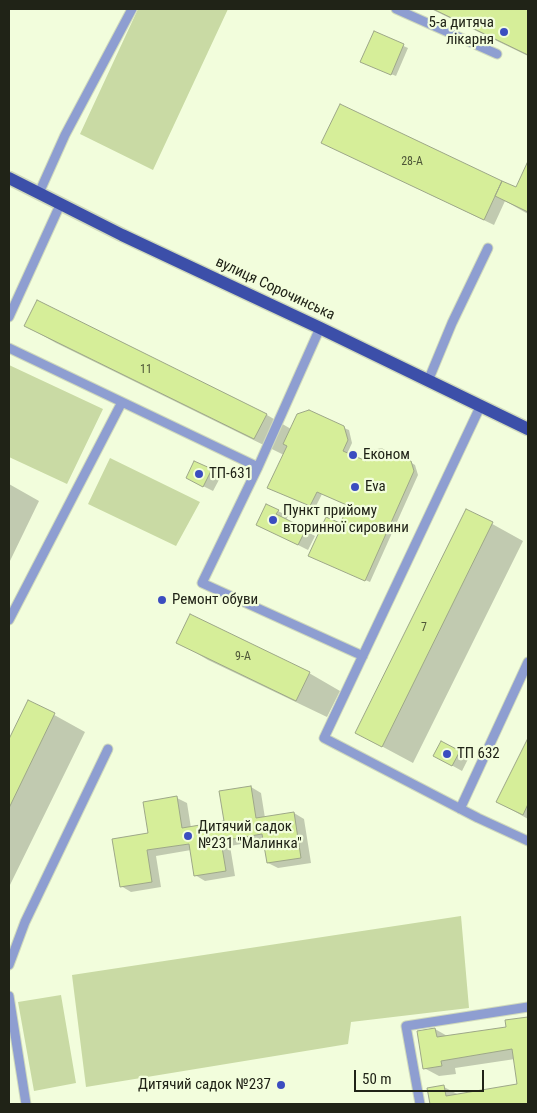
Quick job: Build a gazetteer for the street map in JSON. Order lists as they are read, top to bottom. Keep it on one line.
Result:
{"streets":{"main road":["вулиця Сорочинська"]},"places":["5-а дитяча лікарня","Економ","ТП-631","Eva","Пункт прийому вторинної сировини","Ремонт обуви","ТП 632","Дитячий садок №231 \"Малинка\"","Дитячий садок №237"],"house_numbers":["28-А","11","7","9-А"],"scale_bar":"50 m"}
